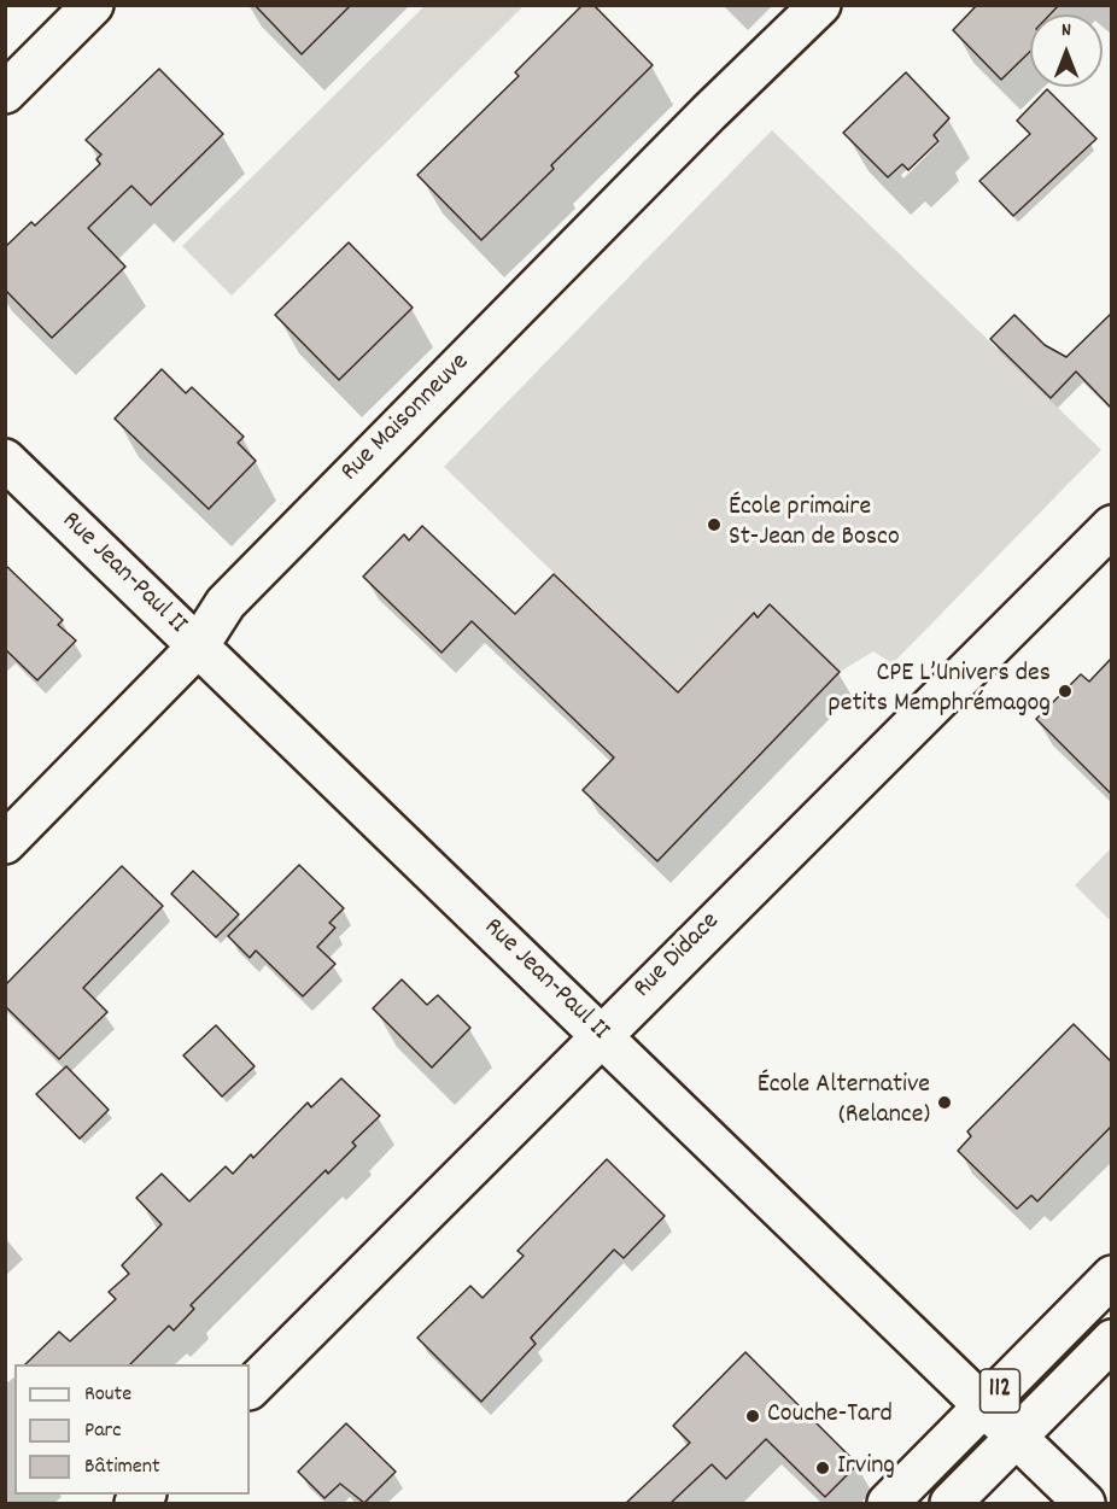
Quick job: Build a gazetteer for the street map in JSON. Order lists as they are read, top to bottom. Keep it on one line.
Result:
{"streets":{"street":["Rue Maisonneuve","Rue Jean-Paul II","Rue Didace","112"]},"crossings":[["Rue Maisonneuve","Rue Jean-Paul II"],["Rue Jean-Paul II","Rue Didace"],["Rue Jean-Paul II","112"]],"places":["École primaire St-Jean de Bosco","CPE L’Univers des petits Memphrémagog","École Alternative (Relance)","Couche-Tard","Irving"],"legend":["Route","Parc","Bâtiment"],"north":"top"}
